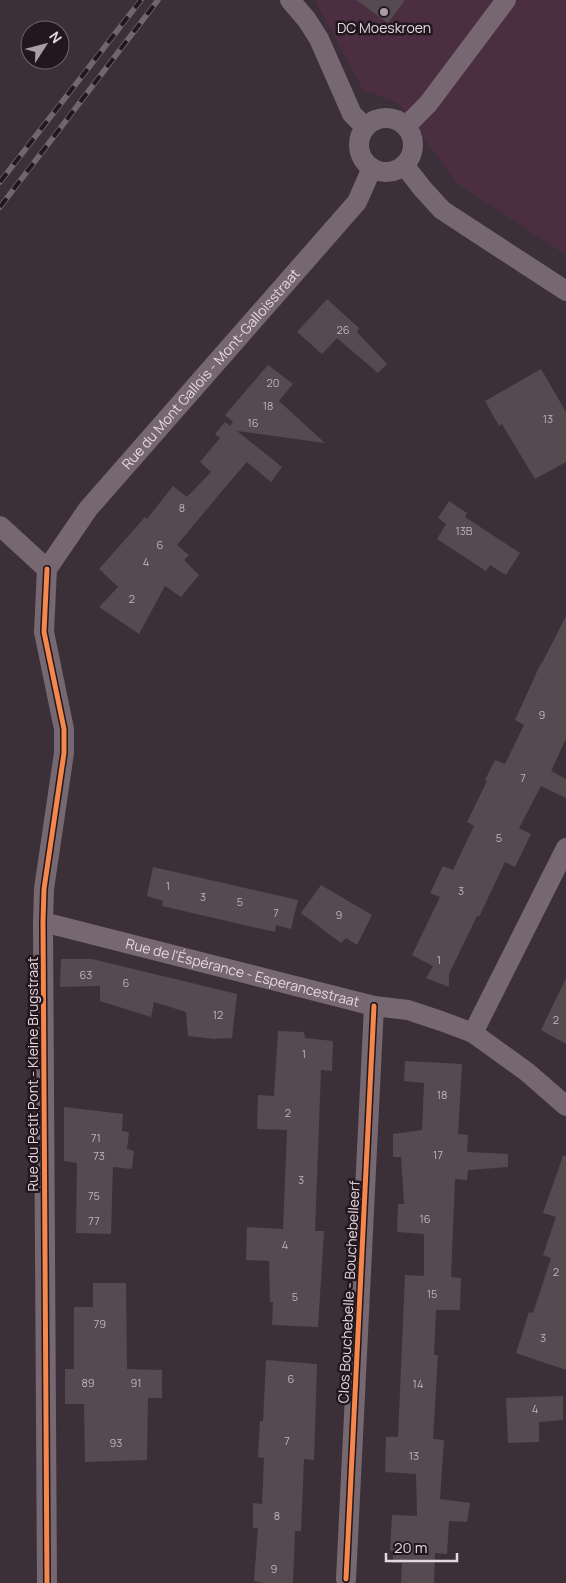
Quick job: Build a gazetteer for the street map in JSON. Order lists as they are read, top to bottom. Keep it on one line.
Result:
{"streets":{"street":["Rue du Mont Gallois - Mont-Galloisstraat","Rue de l'Éspérance - Esperancestraat","Rue du Petit Pont - Kleine Brugstraat","Clos Bouchebelle - Bouchebelleerf"]},"crossings":[["Rue du Mont Gallois - Mont-Galloisstraat","Rue du Petit Pont - Kleine Brugstraat"],["Rue de l'Éspérance - Esperancestraat","Rue du Petit Pont - Kleine Brugstraat"],["Rue de l'Éspérance - Esperancestraat","Clos Bouchebelle - Bouchebelleerf"]],"places":["DC Moeskroen"],"house_numbers":["26","20","18","13","16","8","13B","6","4","2","9","7","5","1","3","3","5","7","9","1","63","6","12","2","1","18","2","71","17","73","3","75","16","77","4","2","15","5","79","3","6","89","91","14","4","7","93","13","8","9"],"scale_bar":"20 m","north":"top right"}
